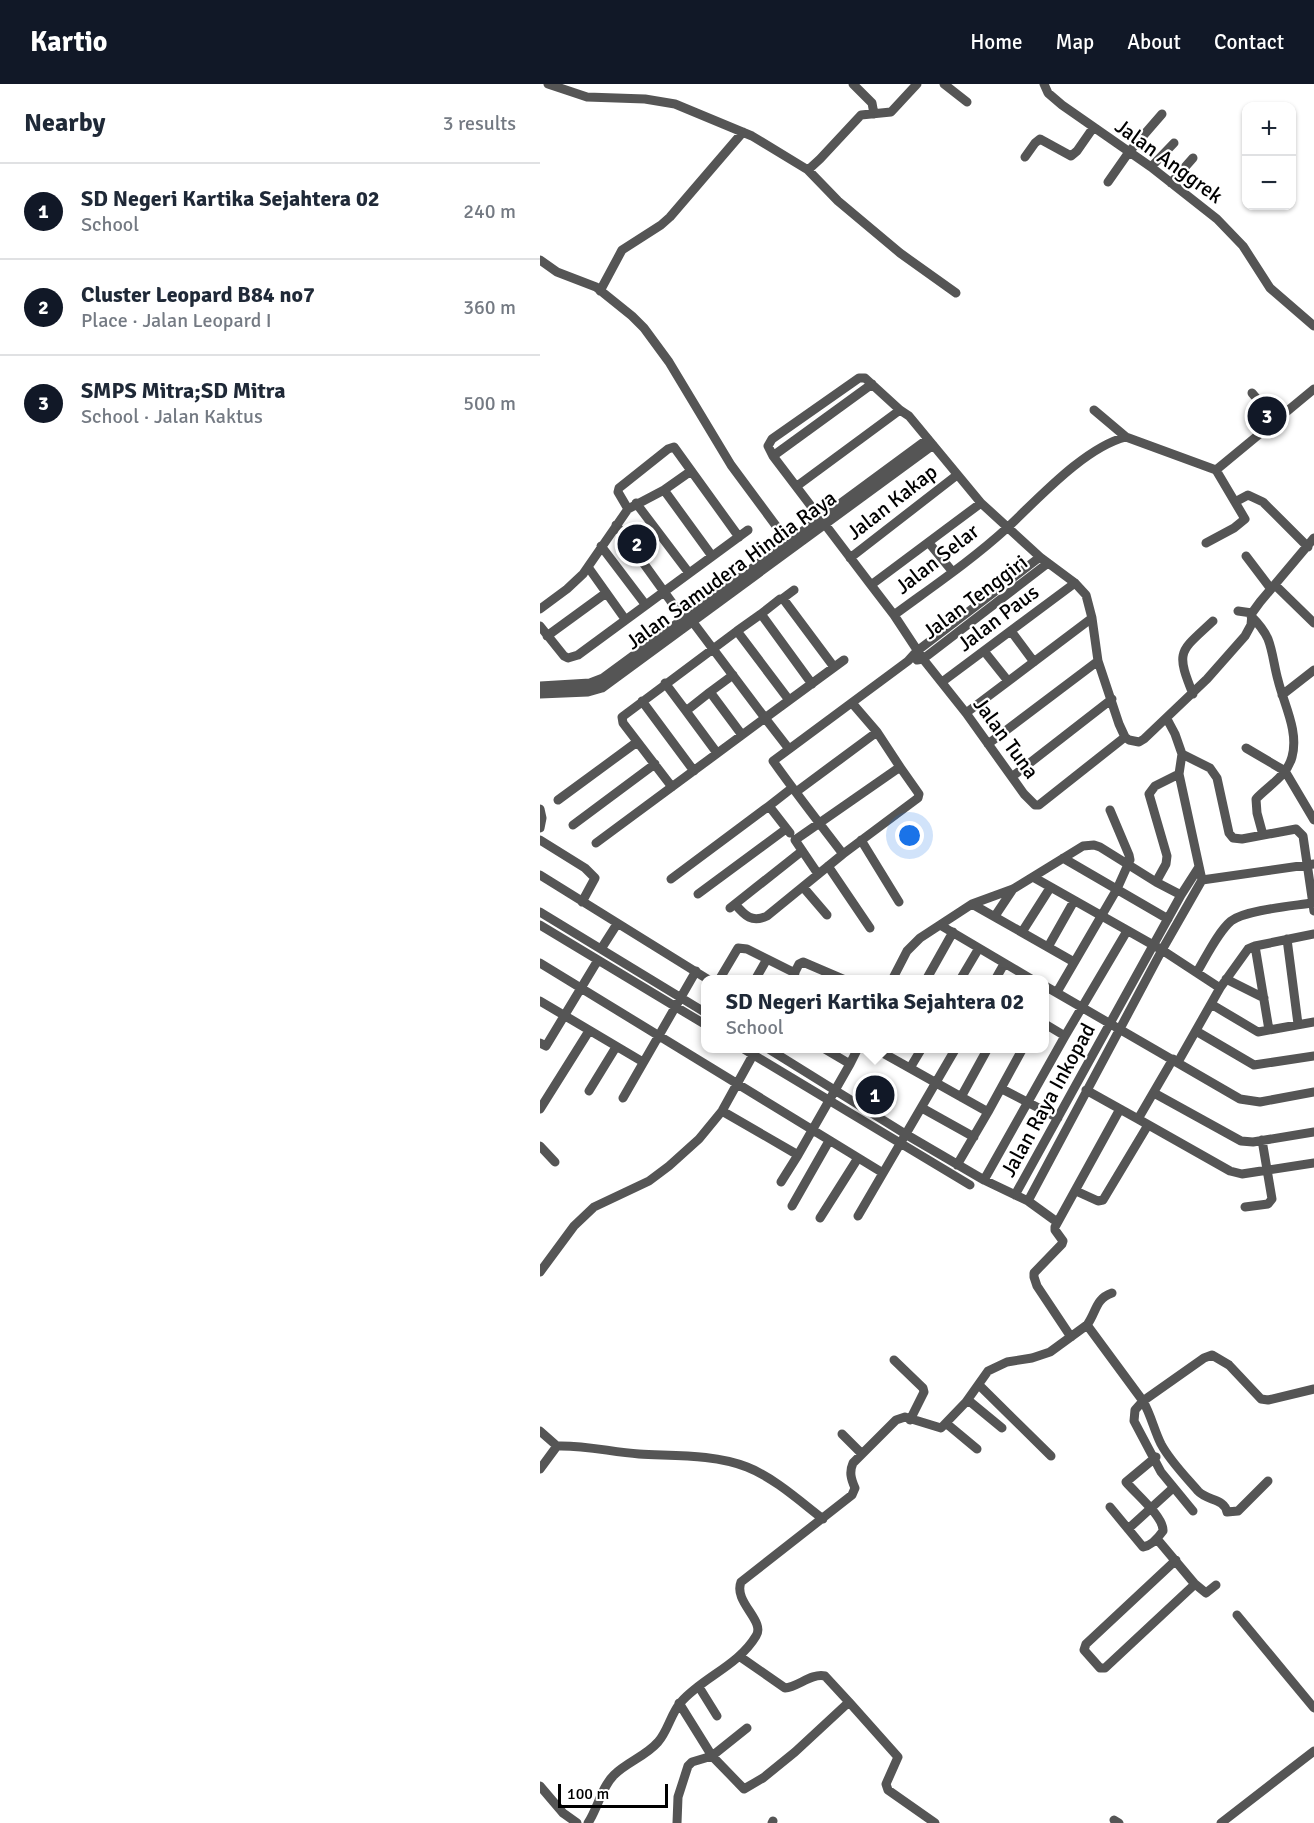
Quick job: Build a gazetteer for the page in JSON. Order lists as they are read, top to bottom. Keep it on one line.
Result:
{"streets":{"street":["Jalan Anggrek","Jalan Kakap","Jalan Selar","Jalan Samudera Hindia Raya","Jalan Tenggiri","Jalan Paus","Jalan Tuna","Jalan Raya Inkopad"]},"crossings":[["Jalan Selar","Jalan Tenggiri"],["Jalan Selar","Jalan Tuna"],["Jalan Tenggiri","Jalan Tuna"],["Jalan Paus","Jalan Tuna"]],"scale_bar":"100 m","page":{"header":"Kartio","nav":["Home","Map","About","Contact"],"heading":["Nearby","3 results"],"map_buttons":["+","−"],"list":[{"mark":"1","name":"SD Negeri Kartika Sejahtera 02","note":"School","value":"240 m"},{"mark":"2","name":"Cluster Leopard B84 no7","note":"Place · Jalan Leopard I","value":"360 m"},{"mark":"3","name":"SMPS Mitra;SD Mitra","note":"School · Jalan Kaktus","value":"500 m"}],"pins":["3","2","1"],"popup":["SD Negeri Kartika Sejahtera 02","School"],"scale":"100 m"}}
